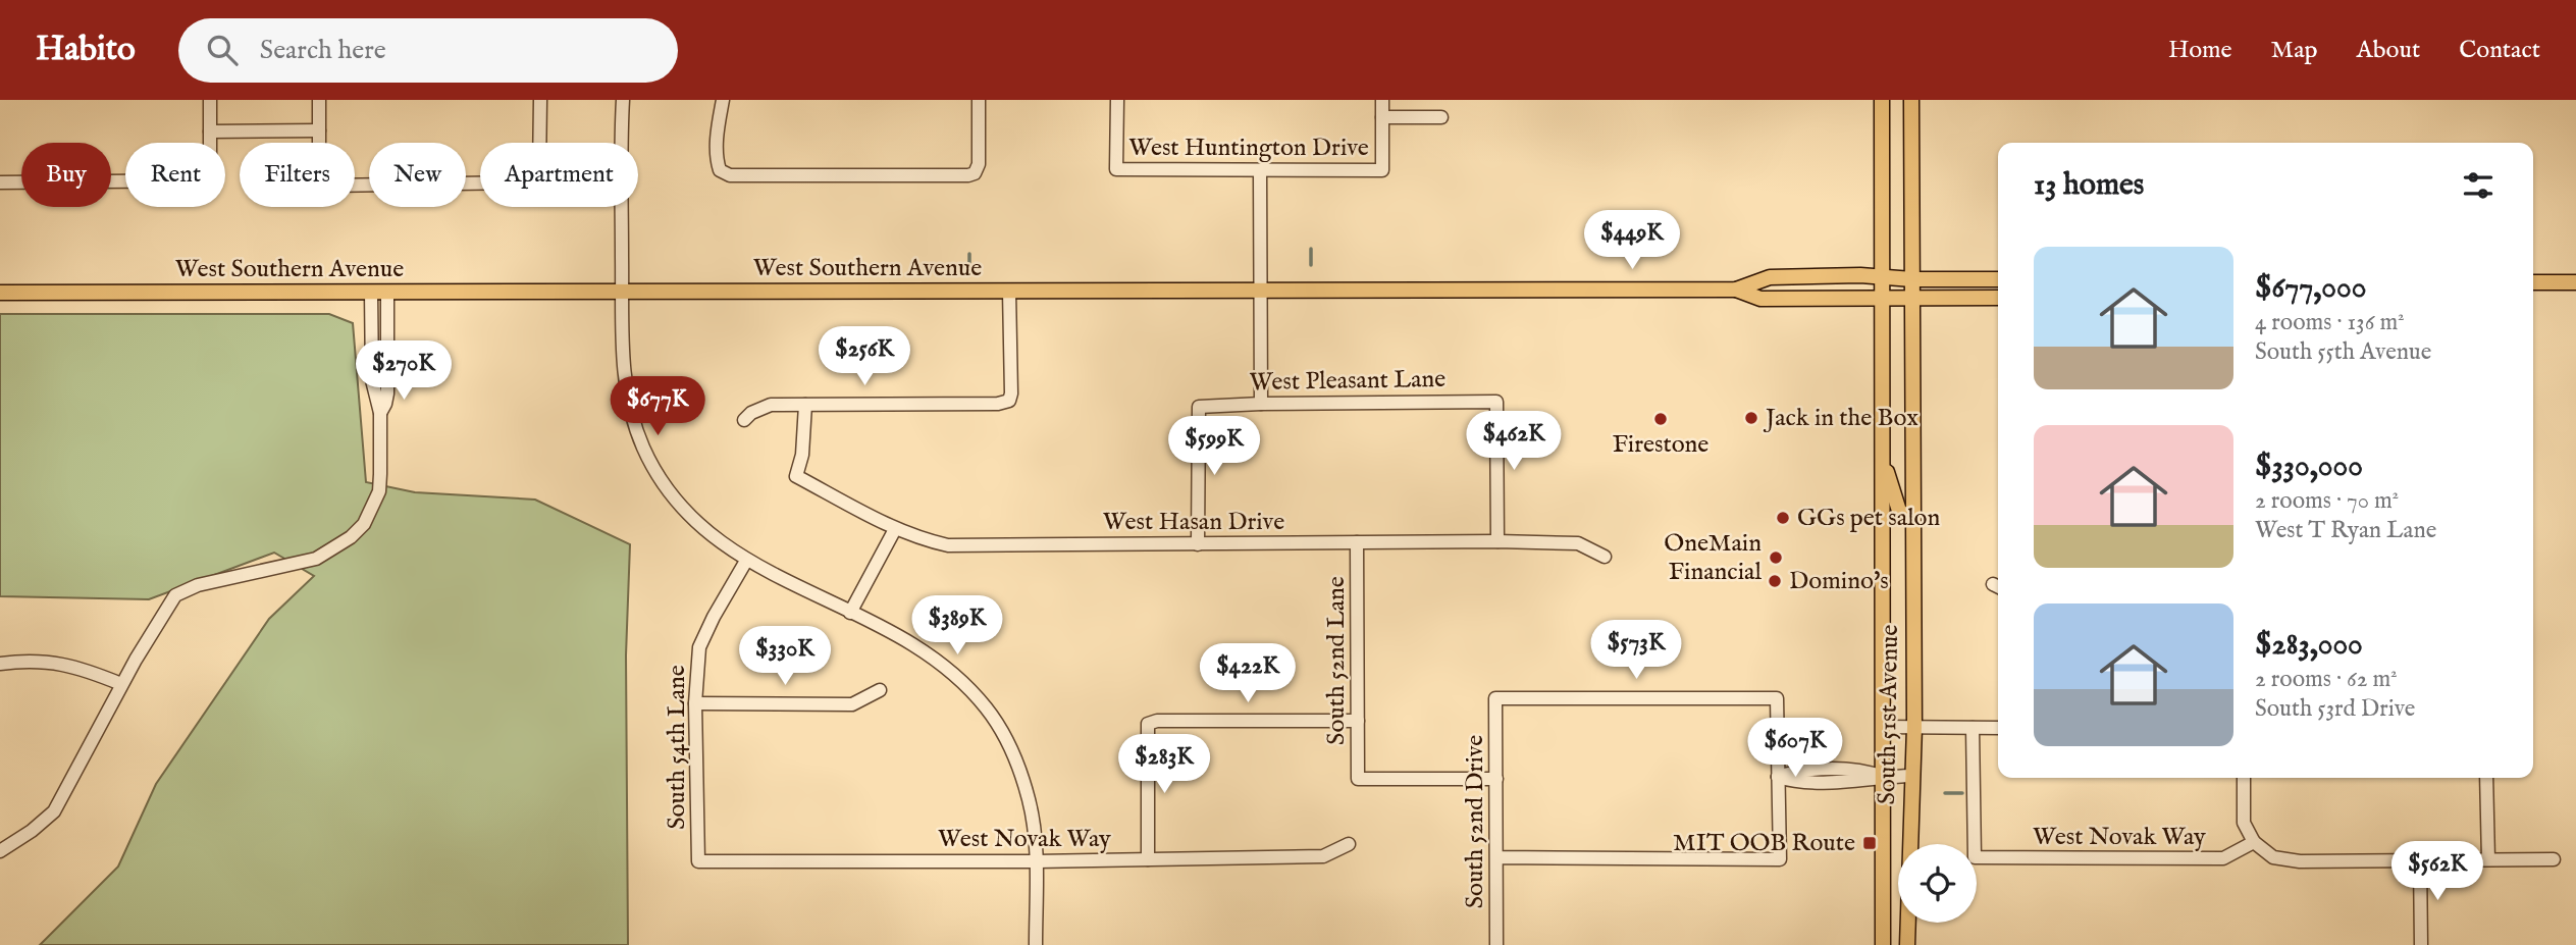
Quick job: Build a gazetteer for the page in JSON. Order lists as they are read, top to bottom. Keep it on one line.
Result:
{"streets":{"main road":["West Southern Avenue","South 51st Avenue"],"street":["West Huntington Drive","West Pleasant Lane","West Hasan Drive","South 52nd Lane","South 54th Lane","South 52nd Drive","West Novak Way"]},"crossings":[["West Southern Avenue","South 51st Avenue"],["West Pleasant Lane","West Hasan Drive"],["West Hasan Drive","South 52nd Lane"],["South 52nd Lane","South 52nd Drive"],["South 54th Lane","West Novak Way"]],"places":{"other":["Jack in the Box","Firestone","GGs pet salon","OneMain Financial","Domino's"],"transit":["MIT OOB Route"]},"page":{"header":"Habito","search":"Search here","nav":["Home","Map","About","Contact"],"chip":["Buy","Rent","Filters","New","Apartment"],"heading":"13 homes","price":["$449K","$256K","$270K","$677K","$462K","$599K","$389K","$573K","$330K","$422K","$607K","$283K","$562K"],"list":[{"name":"$677,000","note":"4 rooms · 136 m² · South 55th Avenue"},{"name":"$330,000","note":"2 rooms · 70 m² · West T Ryan Lane"},{"name":"$283,000","note":"2 rooms · 62 m² · South 53rd Drive"}]}}
